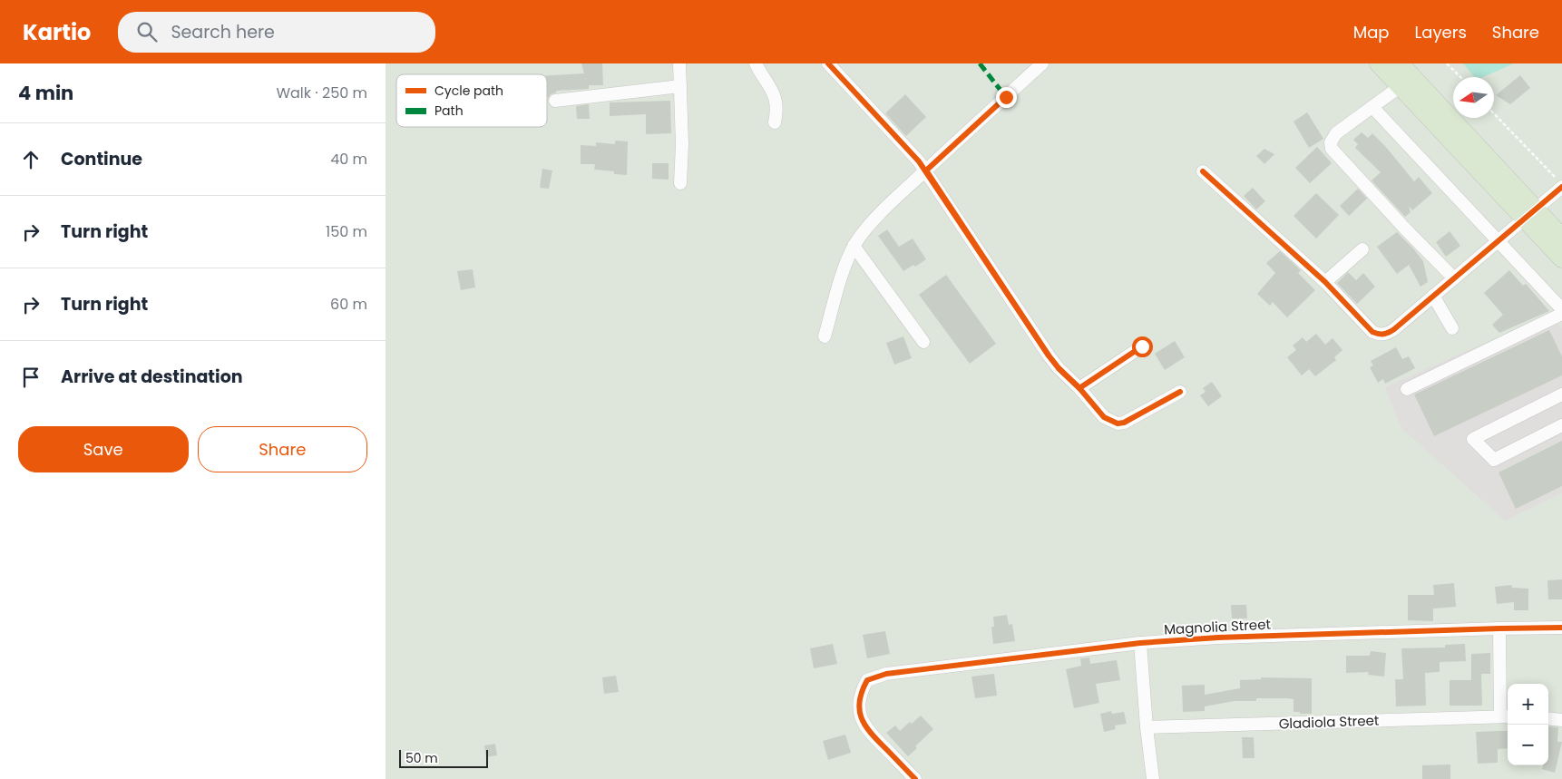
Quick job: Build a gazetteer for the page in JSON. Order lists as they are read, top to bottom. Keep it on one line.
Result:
{"streets":{"street":["Magnolia Street","Gladiola Street"]},"legend":["Cycle path","Path"],"scale_bar":"50 m","north":"left","page":{"header":"Kartio","search":"Search here","nav":["Map","Layers","Share"],"heading":["4 min","Walk · 250 m"],"list":[["Continue","40 m"],["Turn right","150 m"],["Turn right","60 m"],"Arrive at destination"],"buttons":["Save","Share"],"map_buttons":["+","−"],"scale":"50 m"}}
